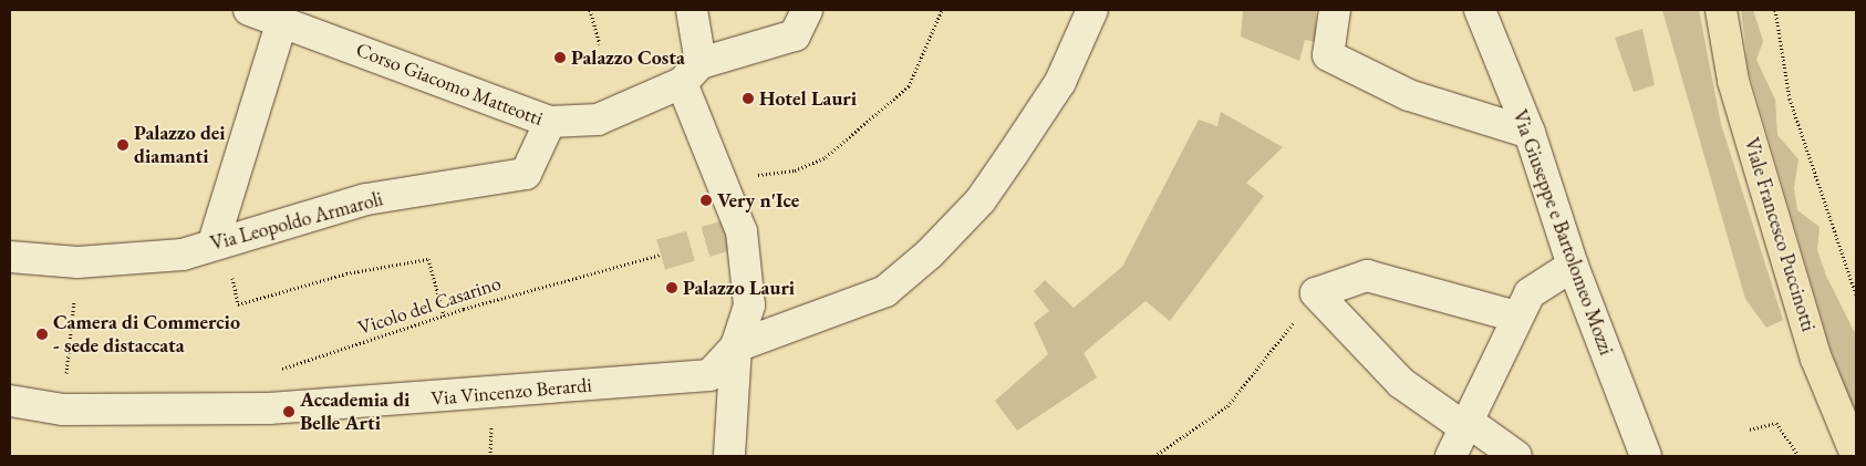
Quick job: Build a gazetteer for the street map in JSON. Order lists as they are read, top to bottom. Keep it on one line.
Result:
{"streets":{"main road":["Viale Francesco Puccinotti"],"street":["Corso Giacomo Matteotti","Via Leopoldo Armaroli","Via Giuseppe e Bartolomeo Mozzi","Via Vincenzo Berardi"],"path":["Vicolo del Casarino"]},"crossings":[["Corso Giacomo Matteotti","Via Leopoldo Armaroli"]],"places":["Palazzo Costa","Hotel Lauri","Palazzo dei diamanti","Very n'Ice","Palazzo Lauri","Camera di Commercio - sede distaccata","Accademia di Belle Arti"]}
